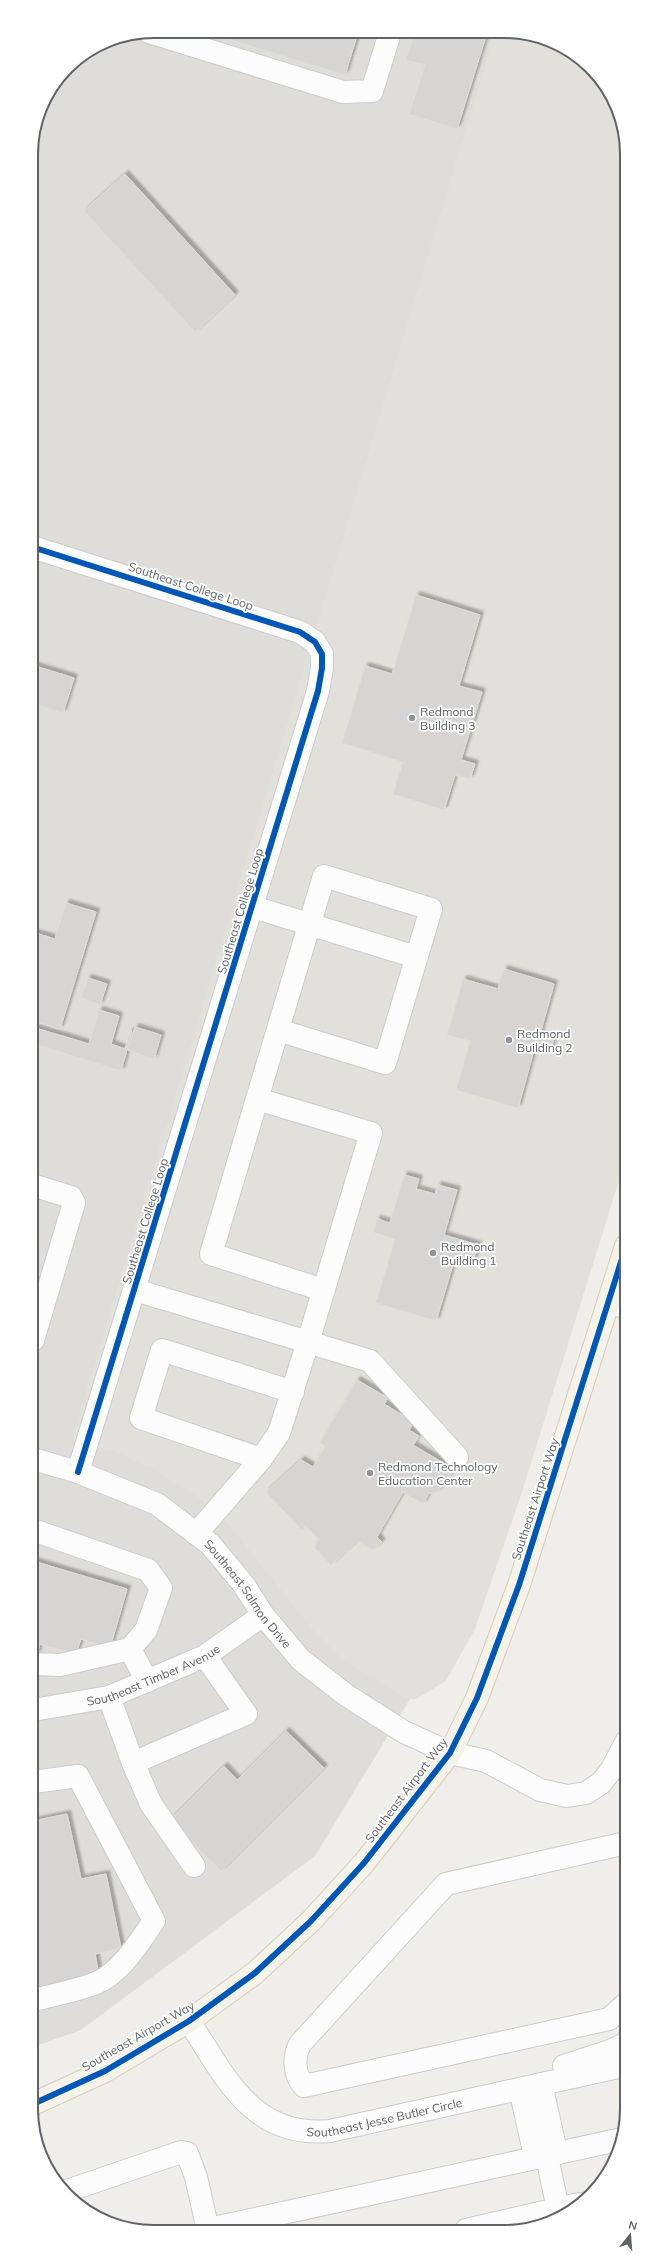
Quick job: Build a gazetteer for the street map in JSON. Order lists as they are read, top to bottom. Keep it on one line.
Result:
{"streets":{"main road":["Southeast Airport Way"],"street":["Southeast College Loop","Southeast Salmon Drive","Southeast Timber Avenue","Southeast Jesse Butler Circle"]},"crossings":[["Southeast College Loop","Southeast Salmon Drive"],["Southeast Airport Way","Southeast Salmon Drive"],["Southeast Airport Way","Southeast Jesse Butler Circle"],["Southeast Salmon Drive","Southeast Timber Avenue"]],"places":["Redmond Building 3","Redmond Building 2","Redmond Building 1","Redmond Technology Education Center"],"north":"top"}
